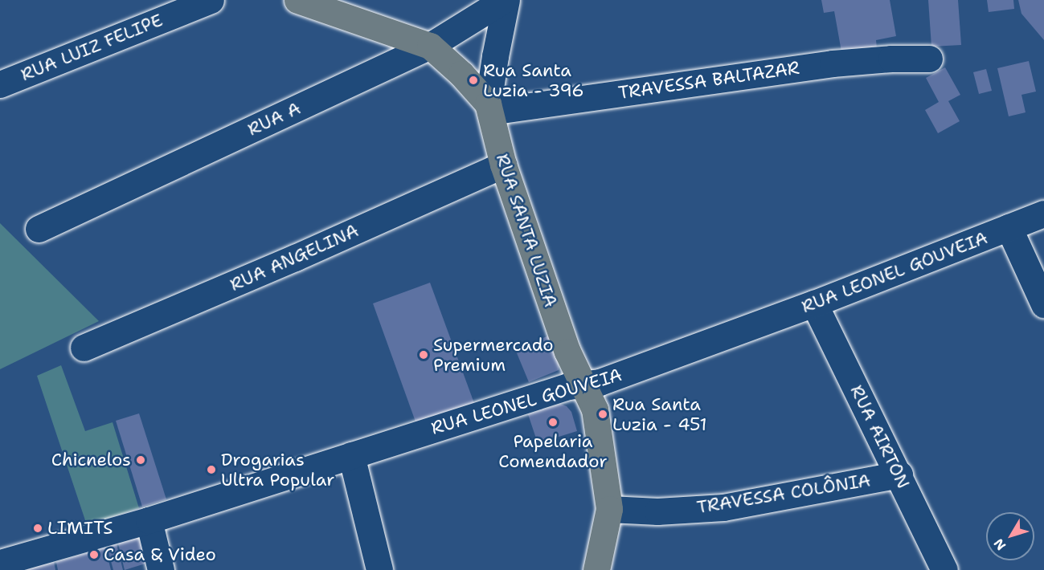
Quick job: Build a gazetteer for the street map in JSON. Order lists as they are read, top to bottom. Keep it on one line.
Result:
{"streets":{"main road":["RUA SANTA LUZIA"],"street":["RUA LUIZ FELIPE","TRAVESSA BALTAZAR","RUA A","RUA ANGELINA","RUA LEONEL GOUVEIA","RUA AIRTON","TRAVESSA COLÔNIA"]},"crossings":[["TRAVESSA BALTAZAR","RUA SANTA LUZIA"],["RUA A","RUA SANTA LUZIA"],["RUA SANTA LUZIA","RUA ANGELINA"],["RUA SANTA LUZIA","RUA LEONEL GOUVEIA"],["RUA SANTA LUZIA","TRAVESSA COLÔNIA"],["RUA LEONEL GOUVEIA","RUA AIRTON"],["RUA AIRTON","TRAVESSA COLÔNIA"]],"places":["Rua Santa Luzia - 396","Supermercado Premium","Rua Santa Luzia - 451","Papelaria Comendador","Chicnelos","Drogarias Ultra Popular","LIMITS","Casa & Video"],"north":"bottom left"}
